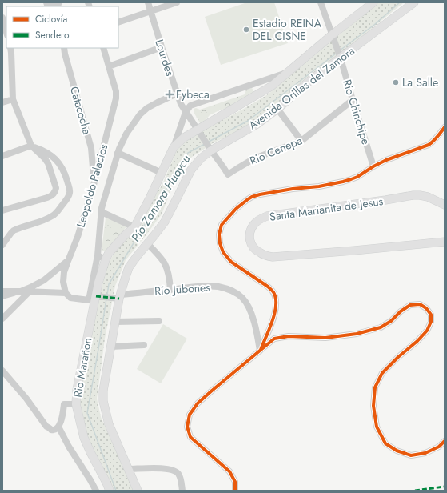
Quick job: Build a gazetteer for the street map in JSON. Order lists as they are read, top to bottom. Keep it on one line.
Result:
{"streets":{"main road":["Avenida Orillas del Zamora","Santa Marianita de Jesus","Rio Marañon"],"street":["Lourdes","Catacocha","Río Chinchipe","Rio Cenepa","Leopoldo Palacios","Río Jubones"]},"crossings":[["Lourdes","Avenida Orillas del Zamora"],["Lourdes","Rio Cenepa"],["Avenida Orillas del Zamora","Río Chinchipe"],["Avenida Orillas del Zamora","Río Jubones"],["Catacocha","Leopoldo Palacios"],["Río Chinchipe","Rio Cenepa"],["Río Jubones","Rio Marañon"]],"water":["Río Zamora Huaycu"],"places":{"other":["Estadio REINA DEL CISNE","La Salle"],"health":["Fybeca"]},"legend":["Ciclovía","Sendero"]}
